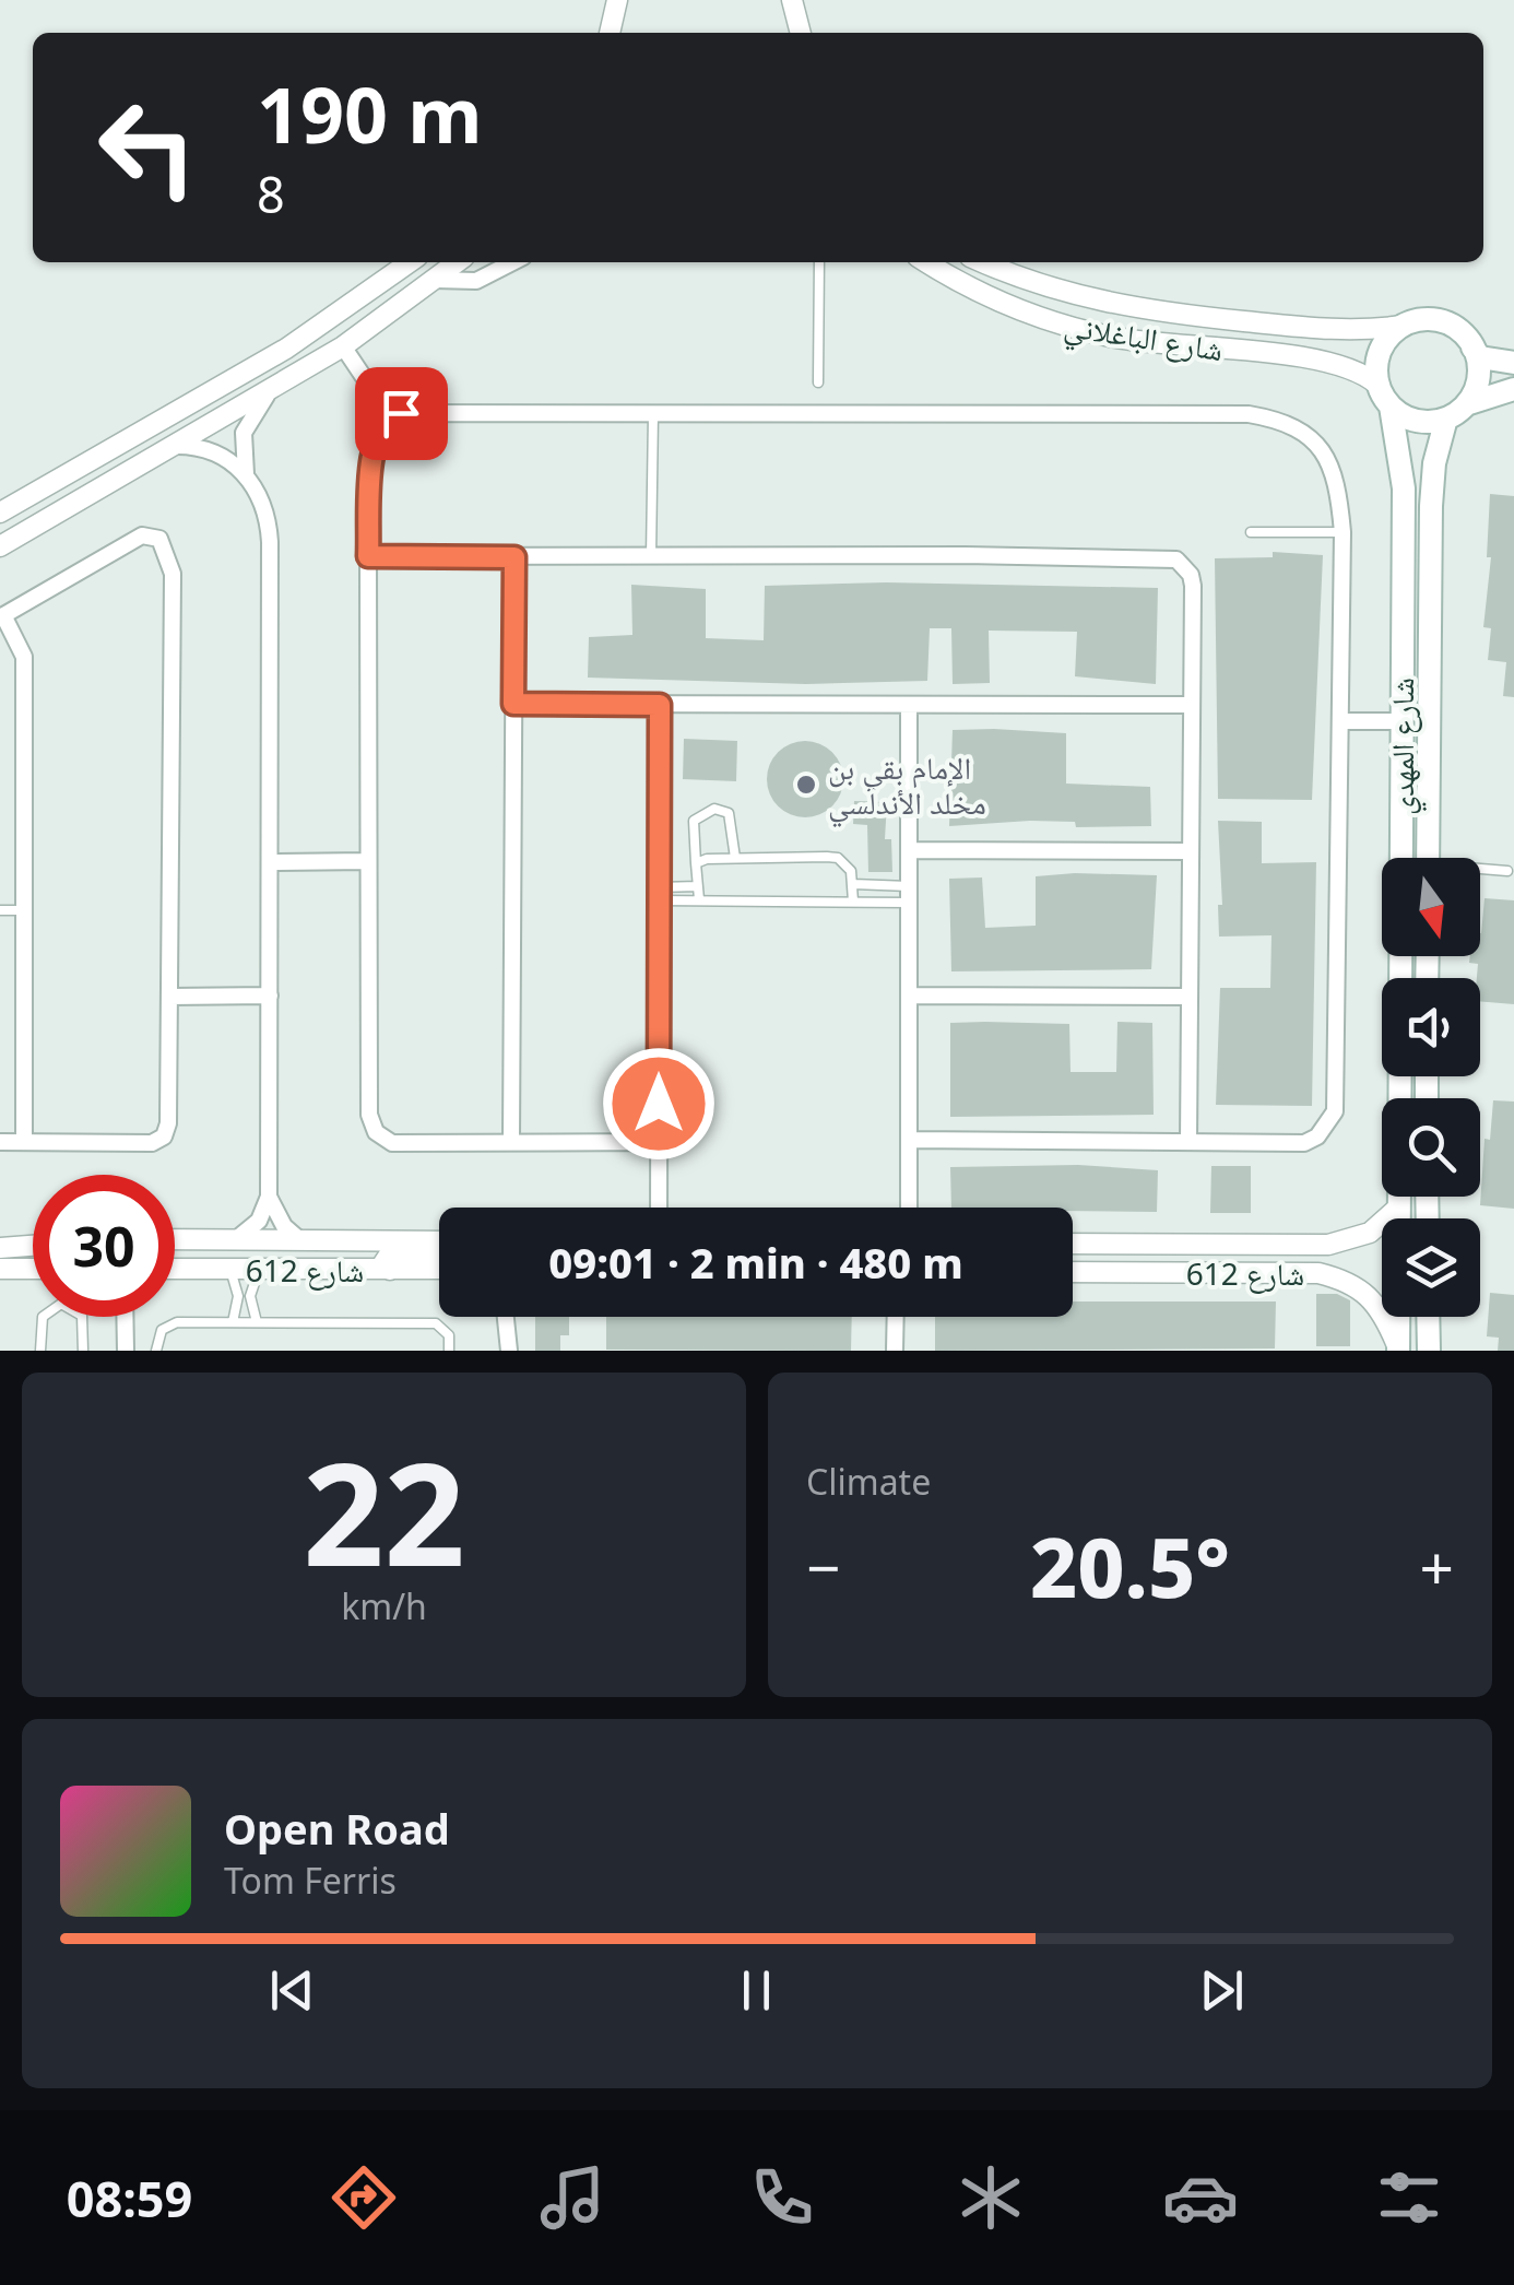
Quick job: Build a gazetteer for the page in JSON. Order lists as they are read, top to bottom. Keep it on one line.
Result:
{"streets":{"main road":["شارع المهدي"],"street":["شارع الباغلاني","شارع 612"]},"crossings":[["شارع الباغلاني","شارع المهدي"],["شارع المهدي","شارع 612"]],"places":["الإمام بقي بن مخلد الأندلسي"],"north":"bottom","page":{"turn":["190 m","8"],"limit":"30","trip":"09:01 · 2 min · 480 m","tile":[["22","km/h"],"Climate"],"heat":["−","20.5°","+"],"song":["Open Road","Tom Ferris"],"tabs":"08:59"}}
